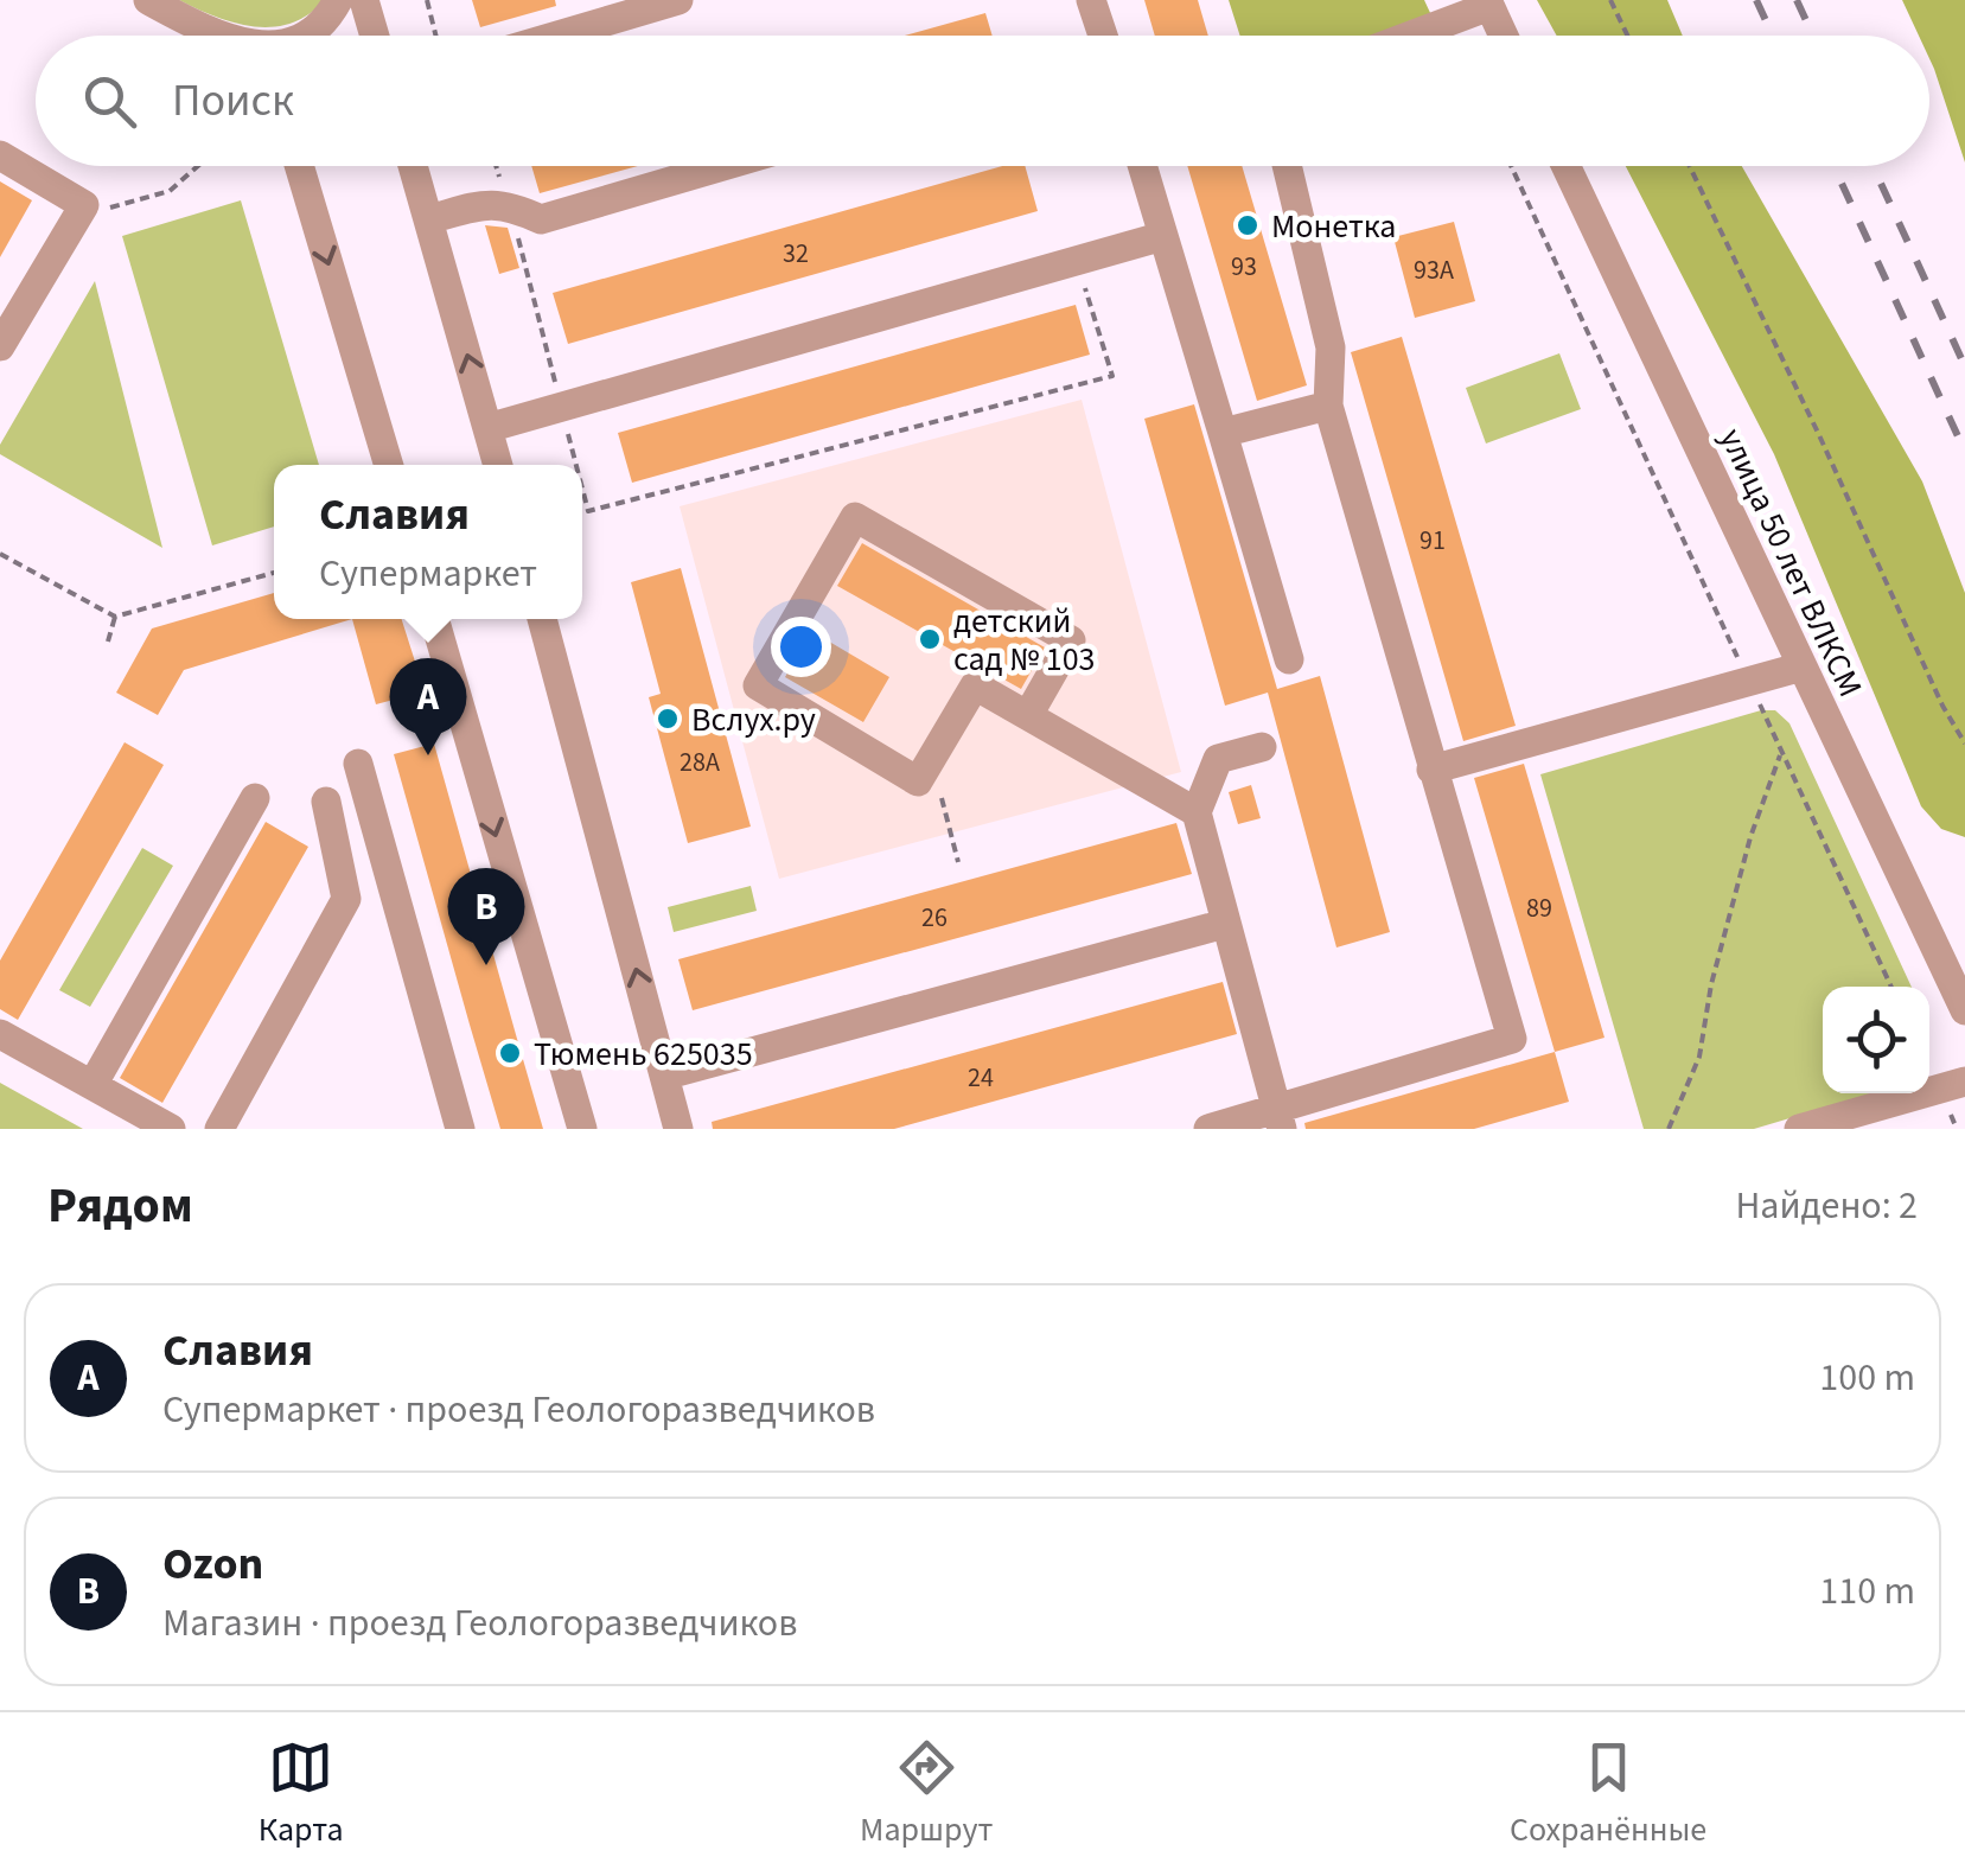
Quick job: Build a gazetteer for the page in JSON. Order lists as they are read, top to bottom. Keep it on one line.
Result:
{"streets":{"street":["улица 50 лет ВЛКСМ"]},"places":["Монетка","детский сад № 103","Вслух.ру","Тюмень 625035"],"house_numbers":["32","93","93А","91","28А","89","26","24"],"page":{"search":"Поиск","popup":["Славия","Супермаркет"],"pins":["A","B"],"heading":["Рядом","Найдено: 2"],"list":[{"mark":"A","name":"Славия","note":"Супермаркет · проезд Геологоразведчиков","value":"100 m"},{"mark":"B","name":"Ozon","note":"Магазин · проезд Геологоразведчиков","value":"110 m"}],"nav":["Карта","Маршрут","Сохранённые"]}}
